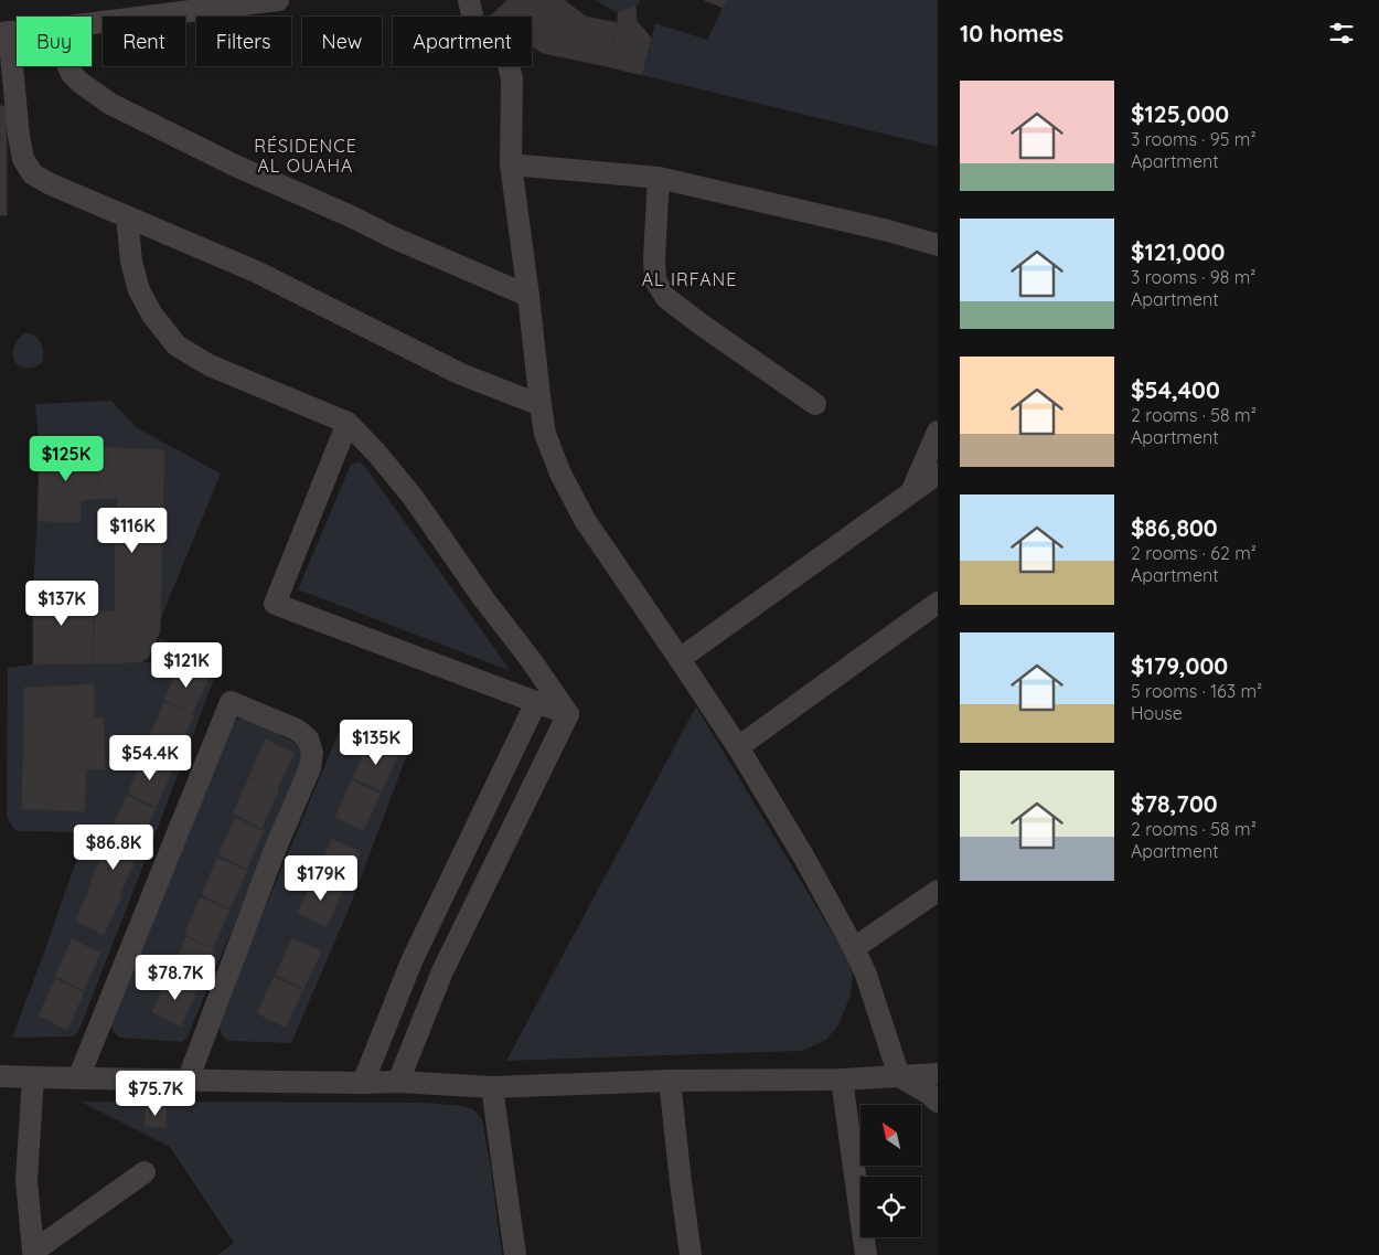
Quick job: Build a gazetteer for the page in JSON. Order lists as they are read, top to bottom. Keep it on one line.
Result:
{"districts":["RÉSIDENCE AL OUAHA","AL IRFANE"],"north":"top left","page":{"heading":"10 homes","chip":["Buy","Rent","Filters","New","Apartment"],"list":[{"name":"$125,000","note":"3 rooms · 95 m² · Apartment"},{"name":"$121,000","note":"3 rooms · 98 m² · Apartment"},{"name":"$54,400","note":"2 rooms · 58 m² · Apartment"},{"name":"$86,800","note":"2 rooms · 62 m² · Apartment"},{"name":"$179,000","note":"5 rooms · 163 m² · House"},{"name":"$78,700","note":"2 rooms · 58 m² · Apartment"}],"price":["$125K","$116K","$137K","$121K","$135K","$54.4K","$86.8K","$179K","$78.7K","$75.7K"]}}
